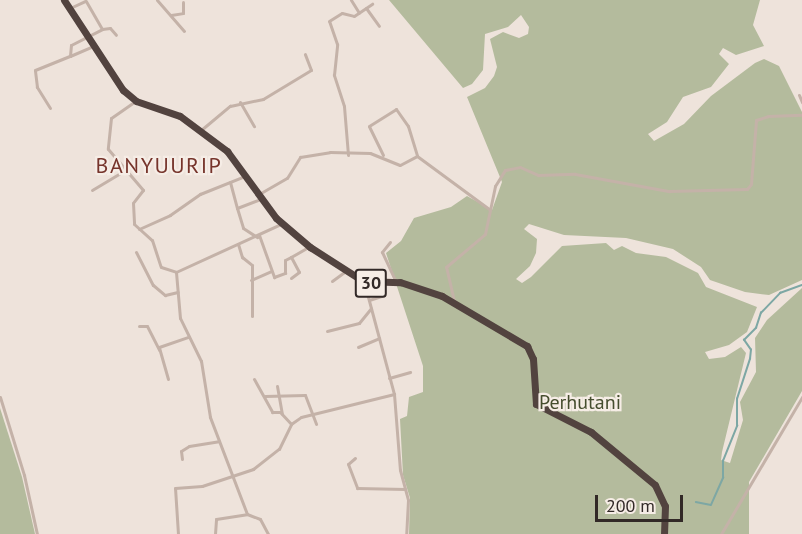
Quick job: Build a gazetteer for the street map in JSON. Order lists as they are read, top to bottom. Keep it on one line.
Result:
{"streets":{"highway":["30"]},"districts":["BANYUURIP"],"parks":["Perhutani"],"scale_bar":"200 m"}
